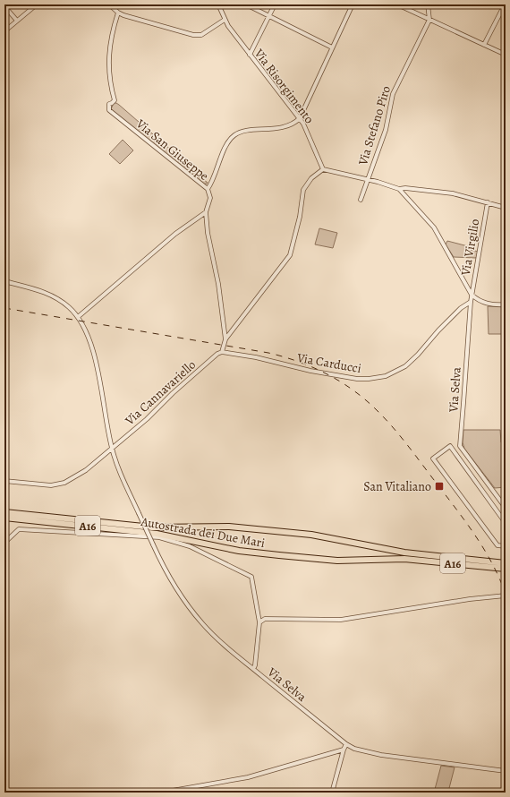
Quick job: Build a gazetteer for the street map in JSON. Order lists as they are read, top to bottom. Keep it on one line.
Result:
{"streets":{"highway":["A16","Autostrada dei Due Mari"],"street":["Via Risorgimento","Via Stefano Piro","Via San Giuseppe","Via Virgilio","Via Carducci","Via Selva","Via Cannavariello"]},"crossings":[["Via Virgilio","Via Selva"],["Via Carducci","Via Selva"],["Via Carducci","Via Cannavariello"]],"places":{"transit":["San Vitaliano"]}}
